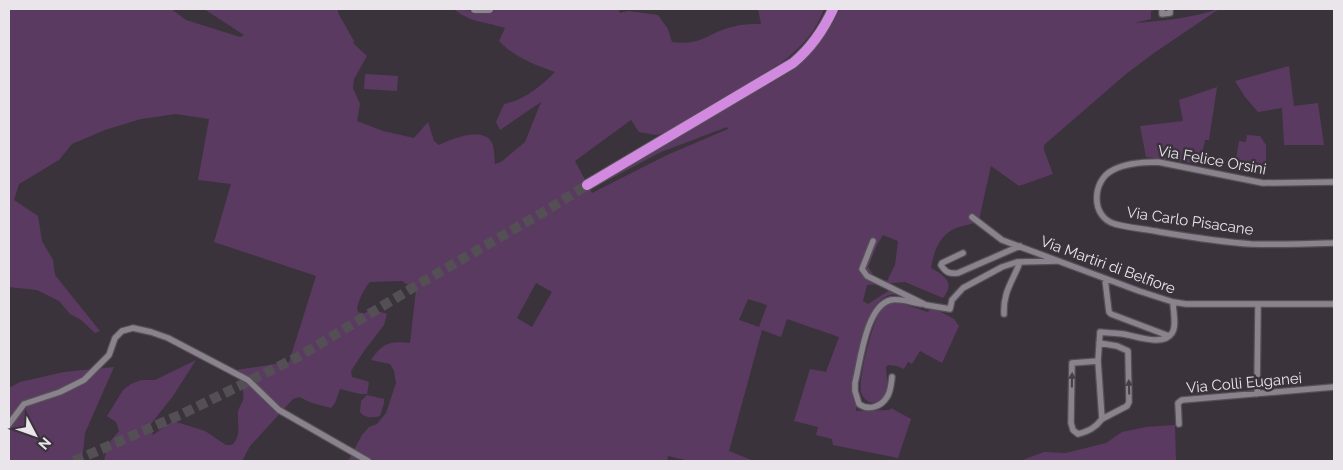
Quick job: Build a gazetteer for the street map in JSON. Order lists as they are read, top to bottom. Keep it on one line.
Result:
{"streets":{"street":["Via Felice Orsini","Via Carlo Pisacane","Via Martiri di Belfiore","Via Colli Euganei"]},"crossings":[["Via Felice Orsini","Via Carlo Pisacane"]],"north":"bottom right"}
